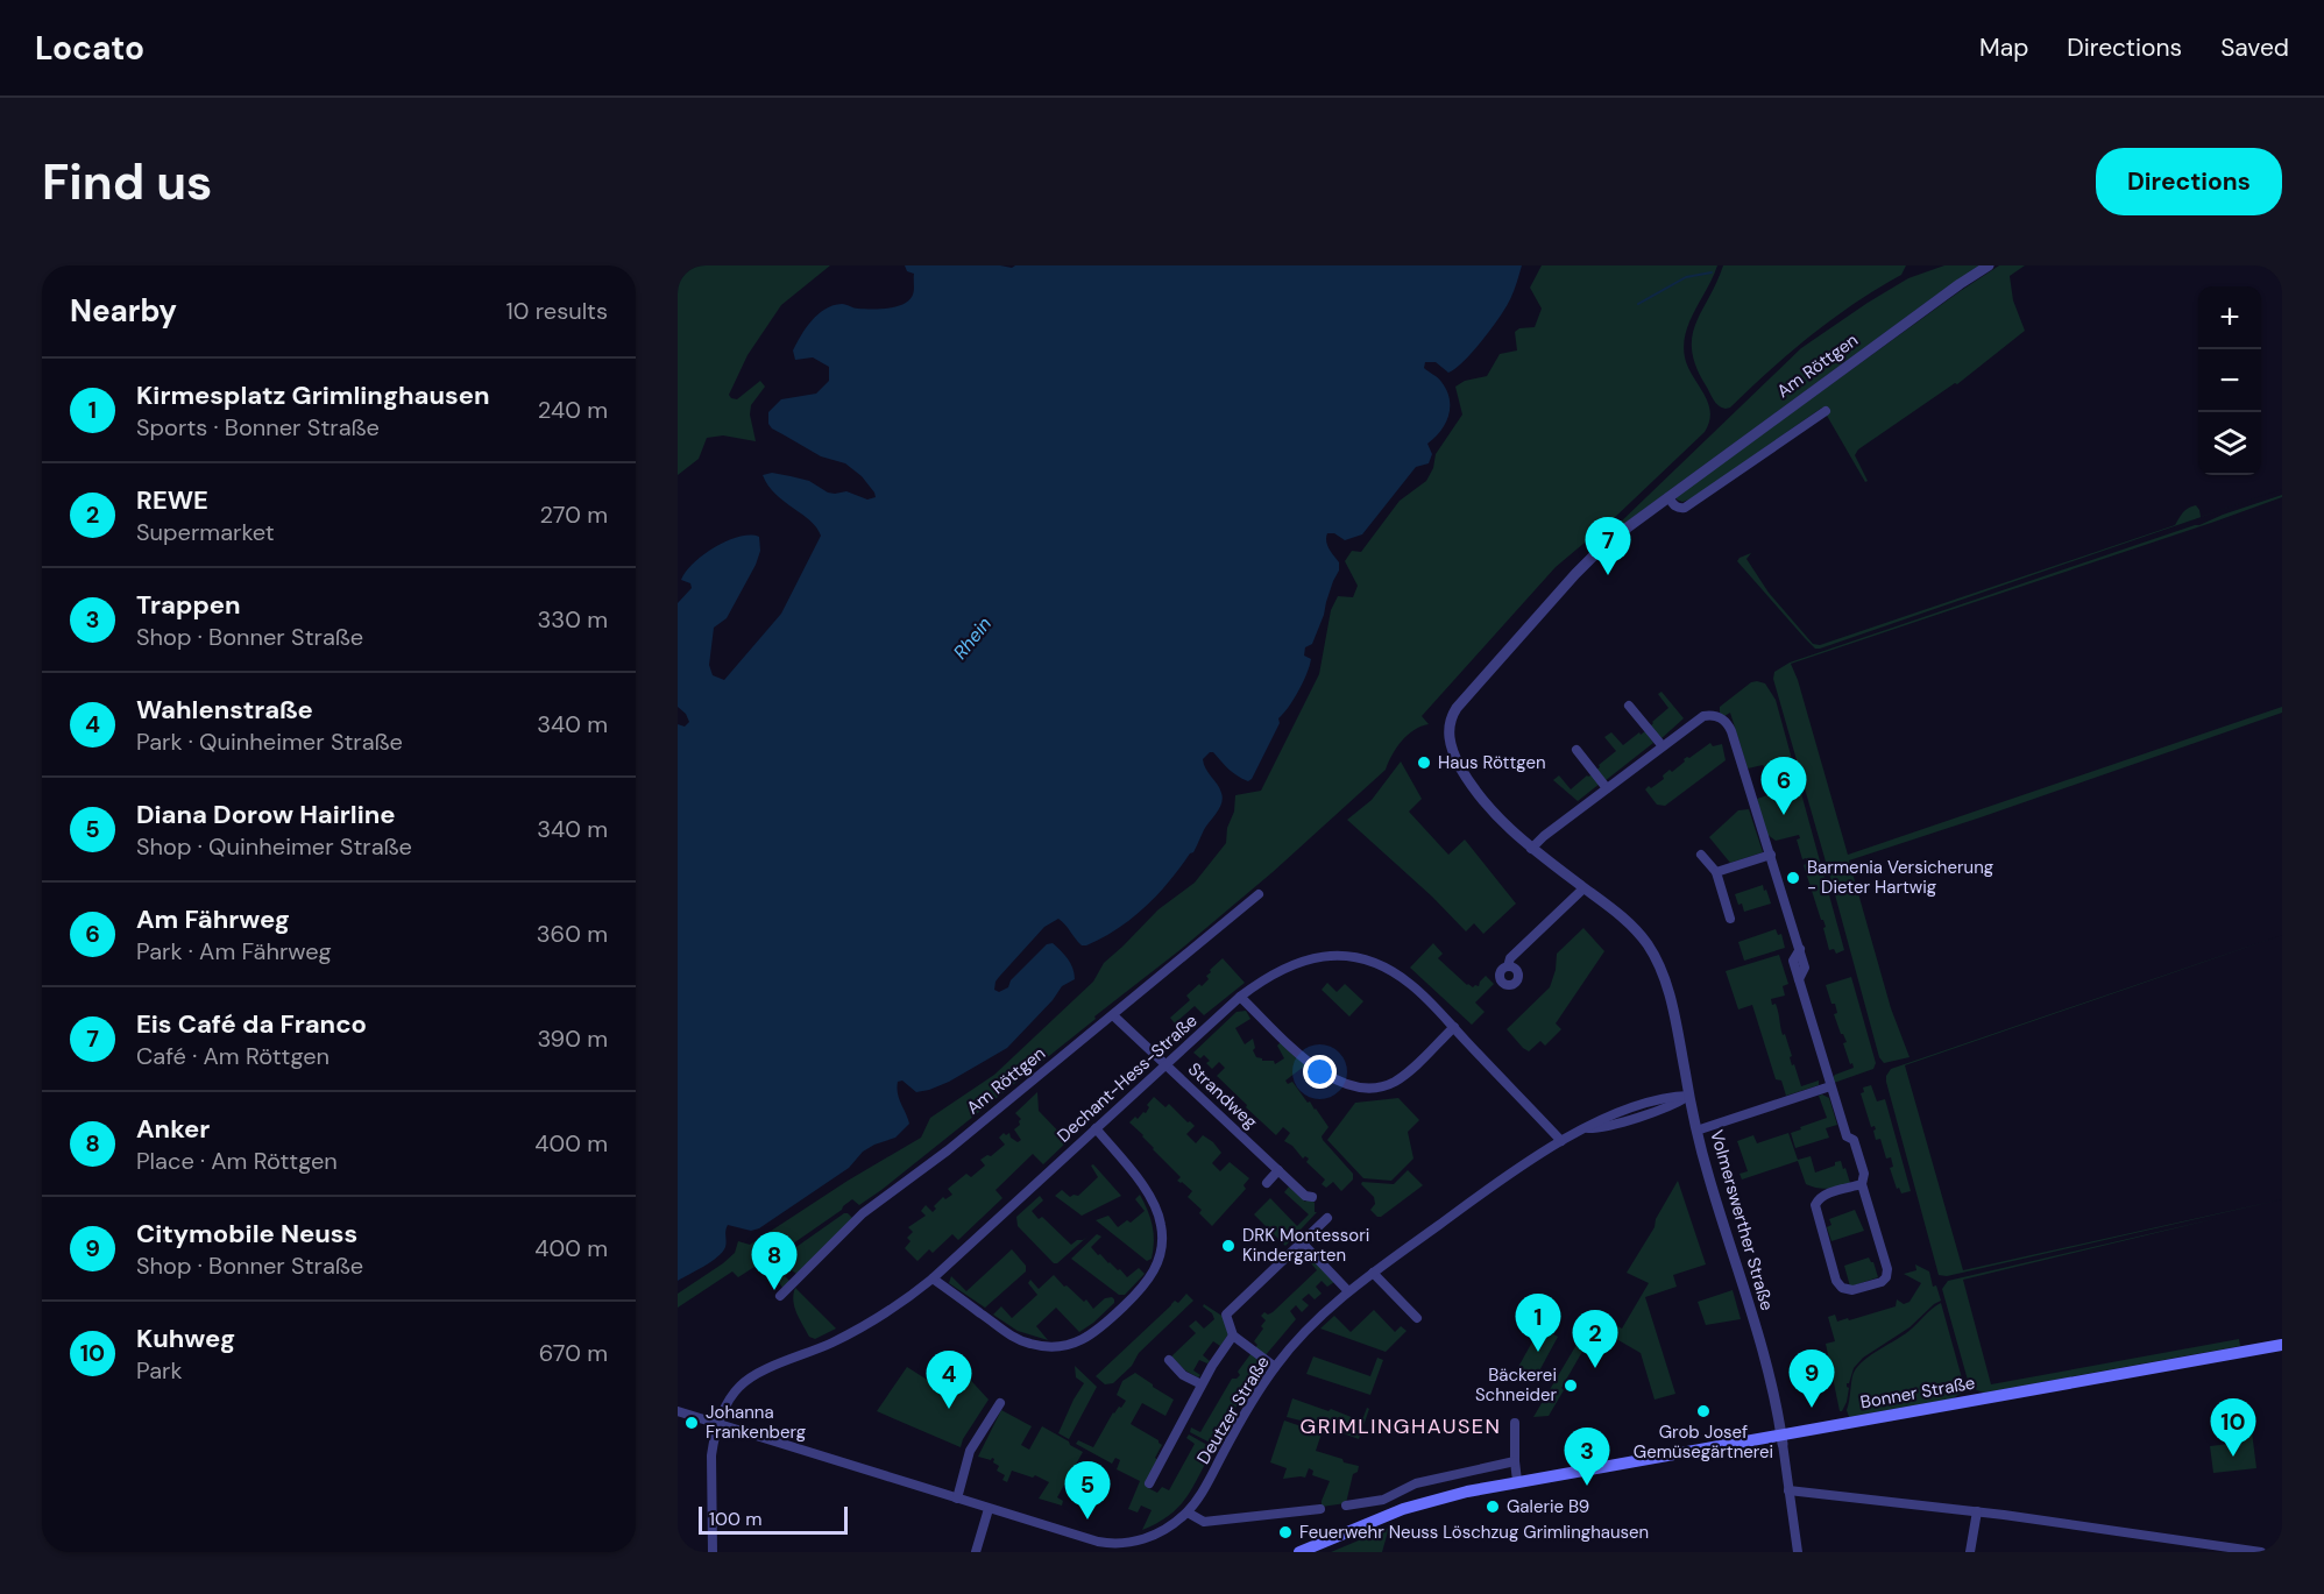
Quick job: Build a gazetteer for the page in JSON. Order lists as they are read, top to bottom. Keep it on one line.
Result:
{"streets":{"main road":["Bonner Straße"],"street":["Am Röttgen","Dechant-Hess-Straße","Strandweg","Volmerswerther Straße","Deutzer Straße"]},"crossings":[["Am Röttgen","Strandweg"],["Am Röttgen","Volmerswerther Straße"],["Dechant-Hess-Straße","Strandweg"],["Dechant-Hess-Straße","Deutzer Straße"],["Volmerswerther Straße","Bonner Straße"],["Volmerswerther Straße","Deutzer Straße"]],"districts":["GRIMLINGHAUSEN"],"water":["Rhein"],"places":["Haus Röttgen","Barmenia Versicherung - Dieter Hartwig","DRK Montessori Kindergarten","Bäckerei Schneider","Grob Josef Gemüsegärtnerei","Johanna Frankenberg","Galerie B9","Feuerwehr Neuss Löschzug Grimlinghausen"],"scale_bar":"100 m","page":{"header":"Locato","nav":["Map","Directions","Saved"],"buttons":"Directions","title":"Find us","heading":["Nearby","10 results"],"map_buttons":["+","−"],"list":[{"mark":"1","name":"Kirmesplatz Grimlinghausen","note":"Sports · Bonner Straße","value":"240 m"},{"mark":"2","name":"REWE","note":"Supermarket","value":"270 m"},{"mark":"3","name":"Trappen","note":"Shop · Bonner Straße","value":"330 m"},{"mark":"4","name":"Wahlenstraße","note":"Park · Quinheimer Straße","value":"340 m"},{"mark":"5","name":"Diana Dorow Hairline","note":"Shop · Quinheimer Straße","value":"340 m"},{"mark":"6","name":"Am Fährweg","note":"Park · Am Fährweg","value":"360 m"},{"mark":"7","name":"Eis Café da Franco","note":"Café · Am Röttgen","value":"390 m"},{"mark":"8","name":"Anker","note":"Place · Am Röttgen","value":"400 m"},{"mark":"9","name":"Citymobile Neuss","note":"Shop · Bonner Straße","value":"400 m"},{"mark":"10","name":"Kuhweg","note":"Park","value":"670 m"}],"pins":["7","6","8","1","2","9","4","10","3","5"],"scale":"100 m"}}
